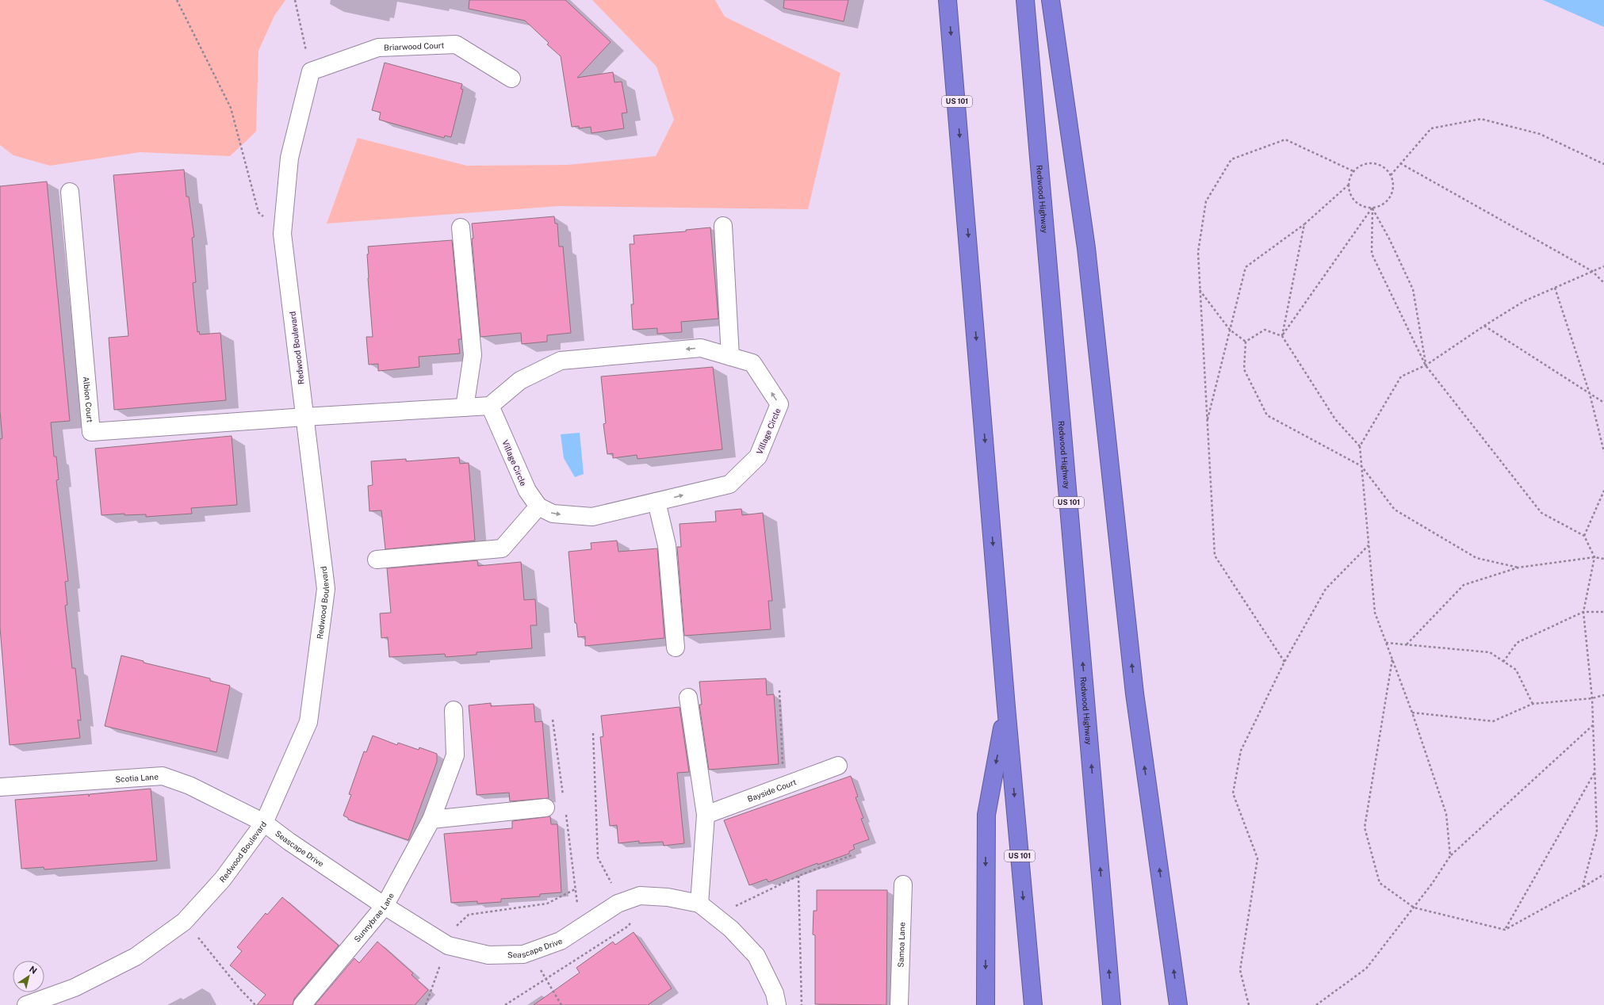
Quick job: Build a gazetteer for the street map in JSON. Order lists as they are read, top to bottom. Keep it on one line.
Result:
{"streets":{"highway":["US 101","Redwood Highway"],"street":["Briarwood Court","Redwood Boulevard","Albion Court","Village Circle","Scotia Lane","Bayside Court","Seascape Drive","Sunnybrae Lane","Samoa Lane"]},"crossings":[["Briarwood Court","Redwood Boulevard"],["Redwood Boulevard","Albion Court"],["Redwood Boulevard","Scotia Lane"],["Redwood Boulevard","Seascape Drive"],["Scotia Lane","Seascape Drive"],["Seascape Drive","Sunnybrae Lane"]],"north":"top right"}
